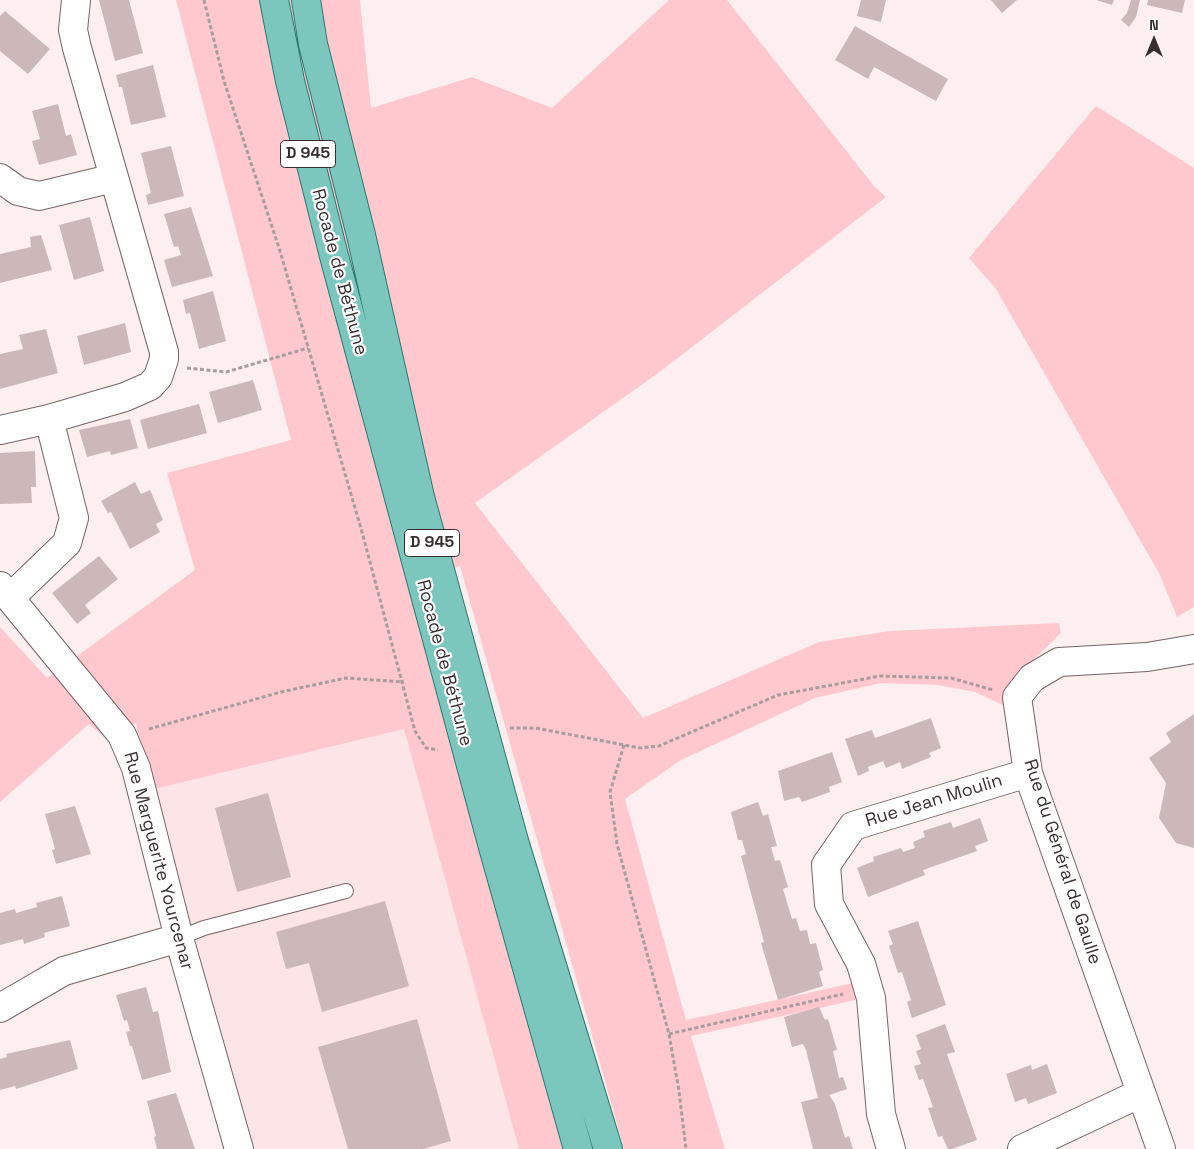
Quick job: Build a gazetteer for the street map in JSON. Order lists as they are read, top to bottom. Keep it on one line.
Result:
{"streets":{"main road":["D 945","Rocade de Béthune"],"street":["Rue Jean Moulin","Rue Marguerite Yourcenar","Rue du Général de Gaulle"]},"crossings":[["Rue Jean Moulin","Rue du Général de Gaulle"]],"north":"top"}
